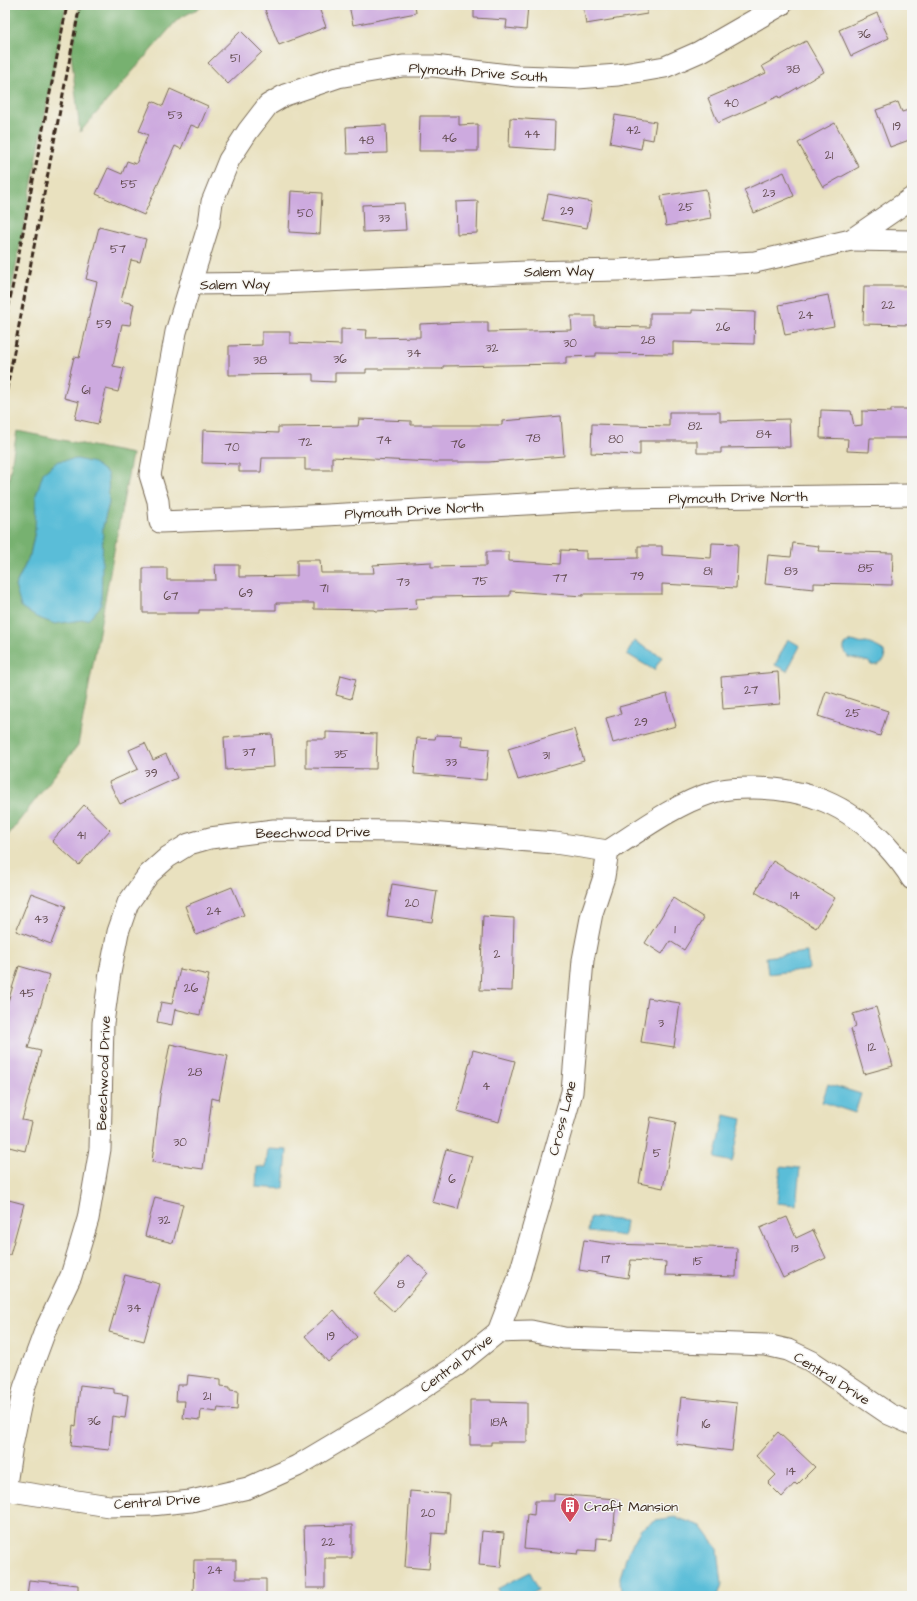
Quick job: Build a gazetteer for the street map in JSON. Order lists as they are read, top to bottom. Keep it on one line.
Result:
{"streets":{"street":["Plymouth Drive South","Salem Way","Plymouth Drive North","Beechwood Drive","Cross Lane","Central Drive"]},"crossings":[["Plymouth Drive South","Salem Way"],["Plymouth Drive South","Plymouth Drive North"],["Salem Way","Plymouth Drive North"],["Beechwood Drive","Cross Lane"],["Beechwood Drive","Central Drive"],["Cross Lane","Central Drive"]],"places":{"building":["Craft Mansion"]},"house_numbers":["36","51","38","40","53","19","42","44","46","48","21","55","23","25","29","50","33","57","22","24","59","26","28","30","32","34","36","38","61","82","84","78","80","74","72","76","70","85","81","83","79","77","75","73","71","69","67","27","25","29","37","35","31","33","39","41","14","20","24","43","1","2","26","45","3","12","28","4","30","5","6","32","13","17","15","8","34","19","21","36","18A","16","14","20","22","24"]}
